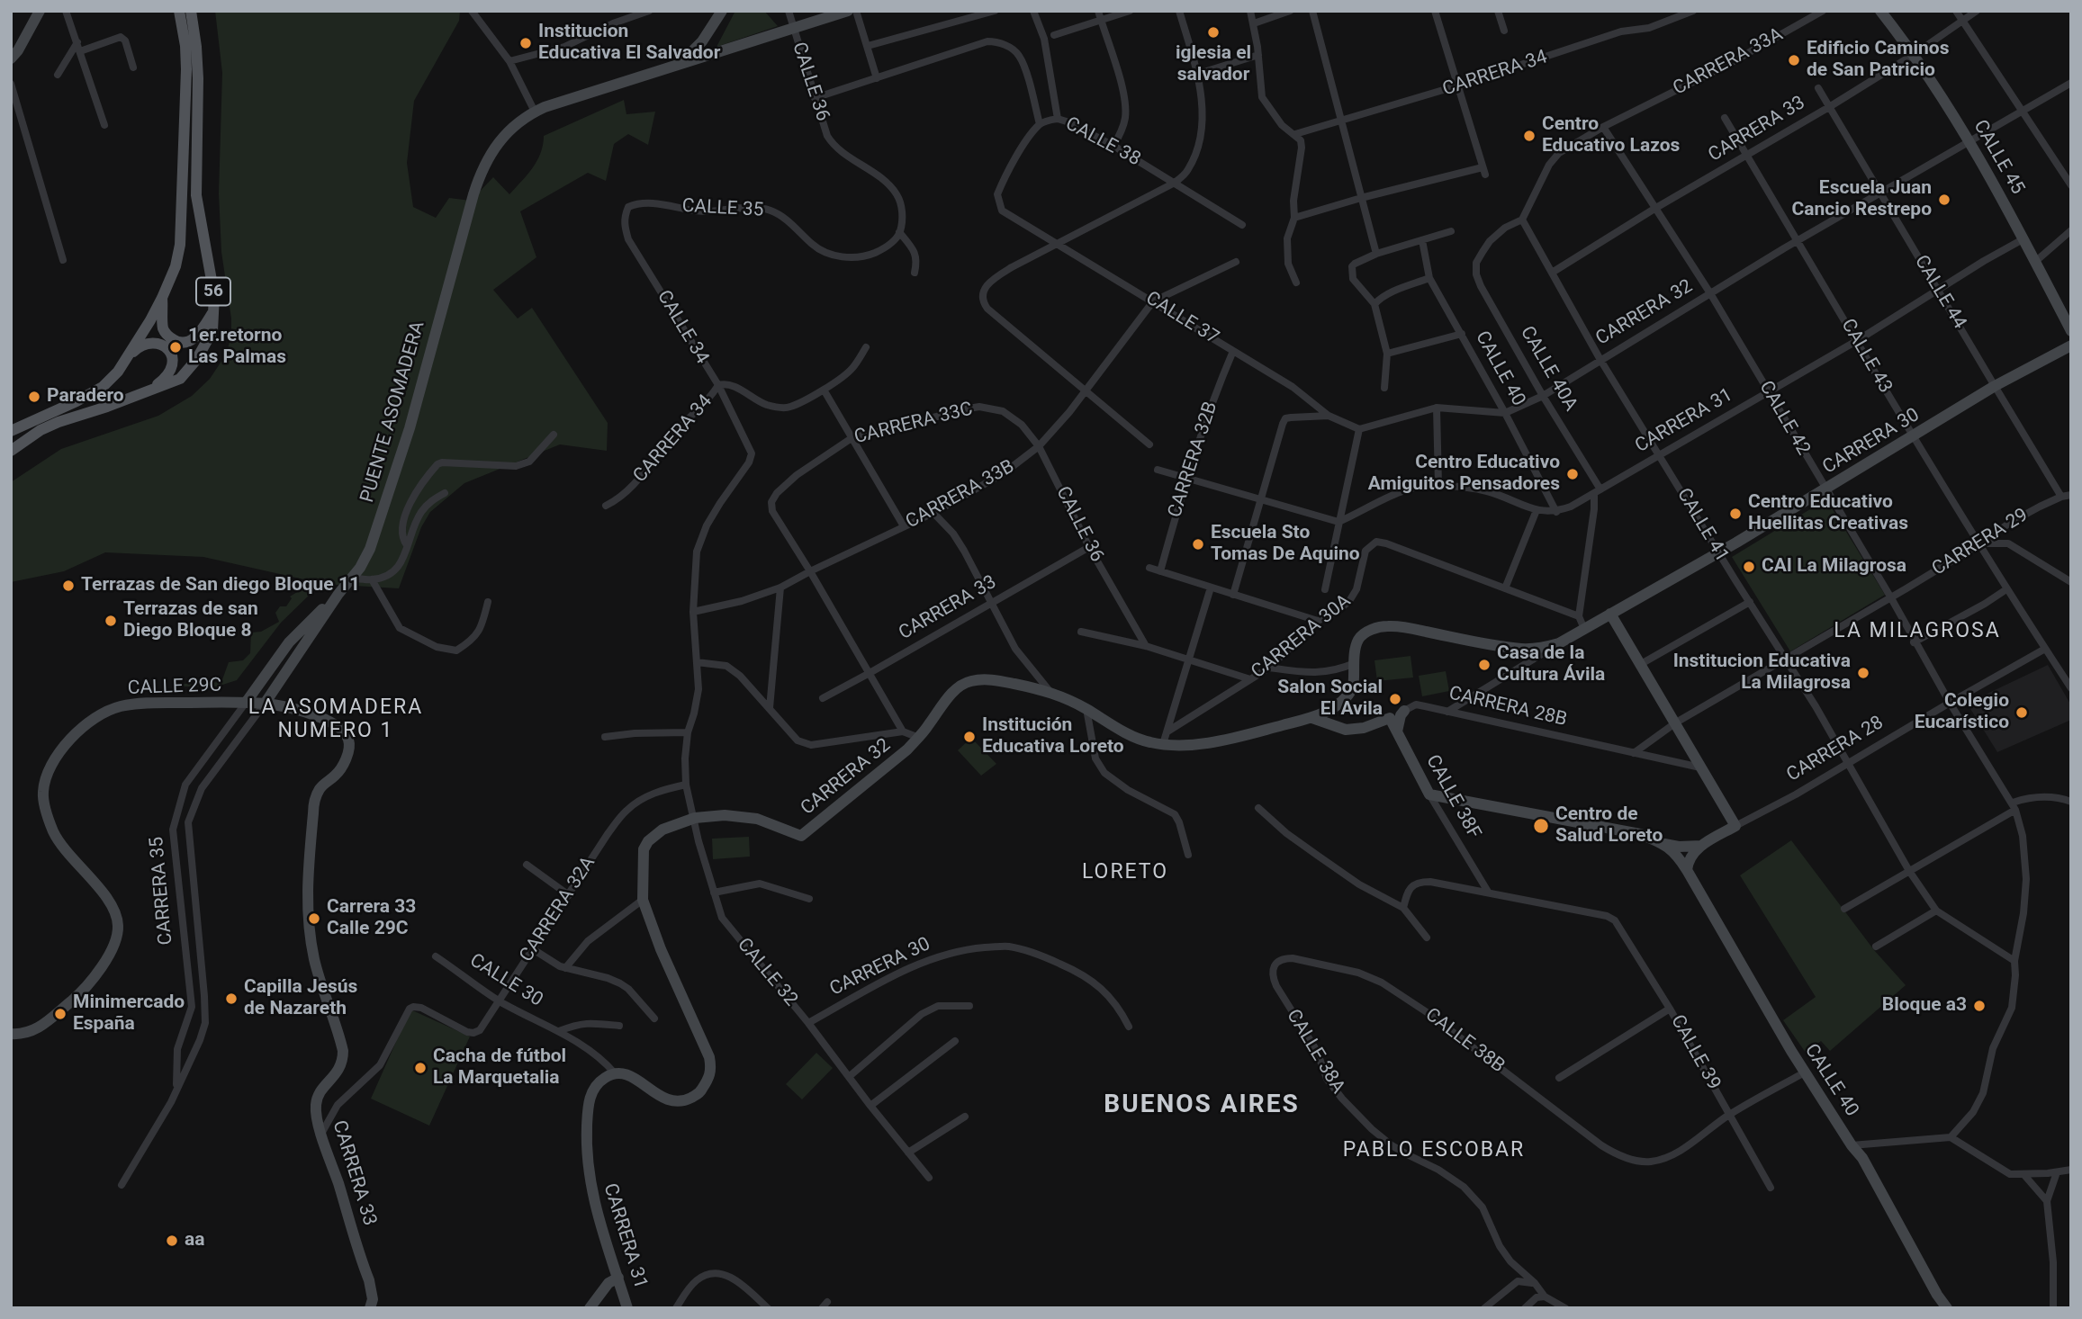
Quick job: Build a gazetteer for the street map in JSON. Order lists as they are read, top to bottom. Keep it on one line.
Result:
{"streets":{"main road":["56"],"street":["CARRERA 33A","CARRERA 34","CALLE 36","CARRERA 33","CALLE 38","CALLE 45","CALLE 35","CALLE 44","CARRERA 32","CALLE 37","CALLE 34","CALLE 43","CALLE 40","CALLE 40A","PUENTE ASOMADERA","CALLE 42","CARRERA 31","CARRERA 33C","CARRERA 30","CARRERA 32B","CARRERA 33B","CALLE 41","CARRERA 29","CARRERA 30A","CALLE 29C","CARRERA 28B","CARRERA 28","CALLE 38F","CARRERA 35","CARRERA 32A","CALLE 32","CALLE 30","CALLE 38B","CALLE 38A","CALLE 39"]},"crossings":[["CARRERA 33A","CALLE 40A"],["CARRERA 33A","CALLE 42"],["CARRERA 33A","CALLE 41"],["CARRERA 34","CALLE 34"],["CALLE 36","CARRERA 33"],["CALLE 36","CALLE 35"],["CALLE 36","PUENTE ASOMADERA"],["CALLE 36","CARRERA 33C"],["CALLE 36","CARRERA 33B"],["CARRERA 33","CALLE 45"],["CARRERA 33","CALLE 44"],["CARRERA 33","CALLE 43"],["CARRERA 33","CALLE 42"],["CARRERA 33","CALLE 41"],["CARRERA 33","CALLE 29C"],["CARRERA 33","CARRERA 32A"],["CALLE 45","CARRERA 32"],["CALLE 45","CARRERA 31"],["CALLE 35","CALLE 34"],["CALLE 44","CARRERA 32"],["CALLE 44","CARRERA 31"],["CALLE 44","CARRERA 30"],["CALLE 44","CARRERA 29"],["CARRERA 32","CALLE 37"],["CARRERA 32","CALLE 43"],["CARRERA 32","CALLE 40"],["CARRERA 32","CALLE 40A"],["CARRERA 32","CALLE 42"],["CARRERA 32","CARRERA 30"],["CARRERA 32","CALLE 41"],["CARRERA 32","CALLE 32"],["CARRERA 32","CALLE 30"],["CALLE 37","CARRERA 32B"],["CALLE 37","CARRERA 33B"],["CALLE 34","CALLE 32"],["CALLE 43","CARRERA 31"],["CALLE 43","CARRERA 30"],["CALLE 43","CARRERA 29"],["CALLE 43","CARRERA 28"],["CALLE 40","CARRERA 31"],["CALLE 40","CARRERA 28"],["CALLE 40A","CARRERA 31"],["CALLE 40A","CALLE 41"],["PUENTE ASOMADERA","CARRERA 35"],["CALLE 42","CARRERA 31"],["CALLE 42","CARRERA 30"],["CALLE 42","CALLE 41"],["CALLE 42","CARRERA 29"],["CALLE 42","CARRERA 28"],["CARRERA 31","CALLE 41"],["CARRERA 31","CALLE 30"],["CARRERA 33C","CARRERA 33B"],["CARRERA 30","CALLE 41"],["CARRERA 30","CARRERA 28B"],["CARRERA 30","CALLE 32"],["CARRERA 33B","CALLE 32"],["CALLE 41","CARRERA 29"],["CALLE 41","CARRERA 28"],["CARRERA 29","CARRERA 28B"],["CALLE 29C","CARRERA 35"],["CARRERA 28B","CALLE 38F"],["CALLE 38F","CALLE 39"],["CARRERA 32A","CALLE 32"],["CARRERA 32A","CALLE 30"],["CALLE 38B","CALLE 38A"],["CALLE 38B","CALLE 39"]],"districts":["LA MILAGROSA","LA ASOMADERA NUMERO 1","LORETO","BUENOS AIRES","PABLO ESCOBAR"],"places":["iglesia el salvador","Institucion Educativa El Salvador","Edificio Caminos de San Patricio","Centro Educativo Lazos","Escuela Juan Cancio Restrepo","1er.retorno Las Palmas","Paradero","Centro Educativo Amiguitos Pensadores","Centro Educativo Huellitas Creativas","Escuela Sto Tomas De Aquino","CAI La Milagrosa","Terrazas de San diego Bloque 11","Terrazas de san Diego Bloque 8","Casa de la Cultura Ávila","Institucion Educativa La Milagrosa","Salon Social El Avila","Colegio Eucarístico","Institución Educativa Loreto","Centro de Salud Loreto","Carrera 33 Calle 29C","Capilla Jesús de Nazareth","Bloque a3","Minimercado España","Cacha de fútbol La Marquetalia","aa"]}
